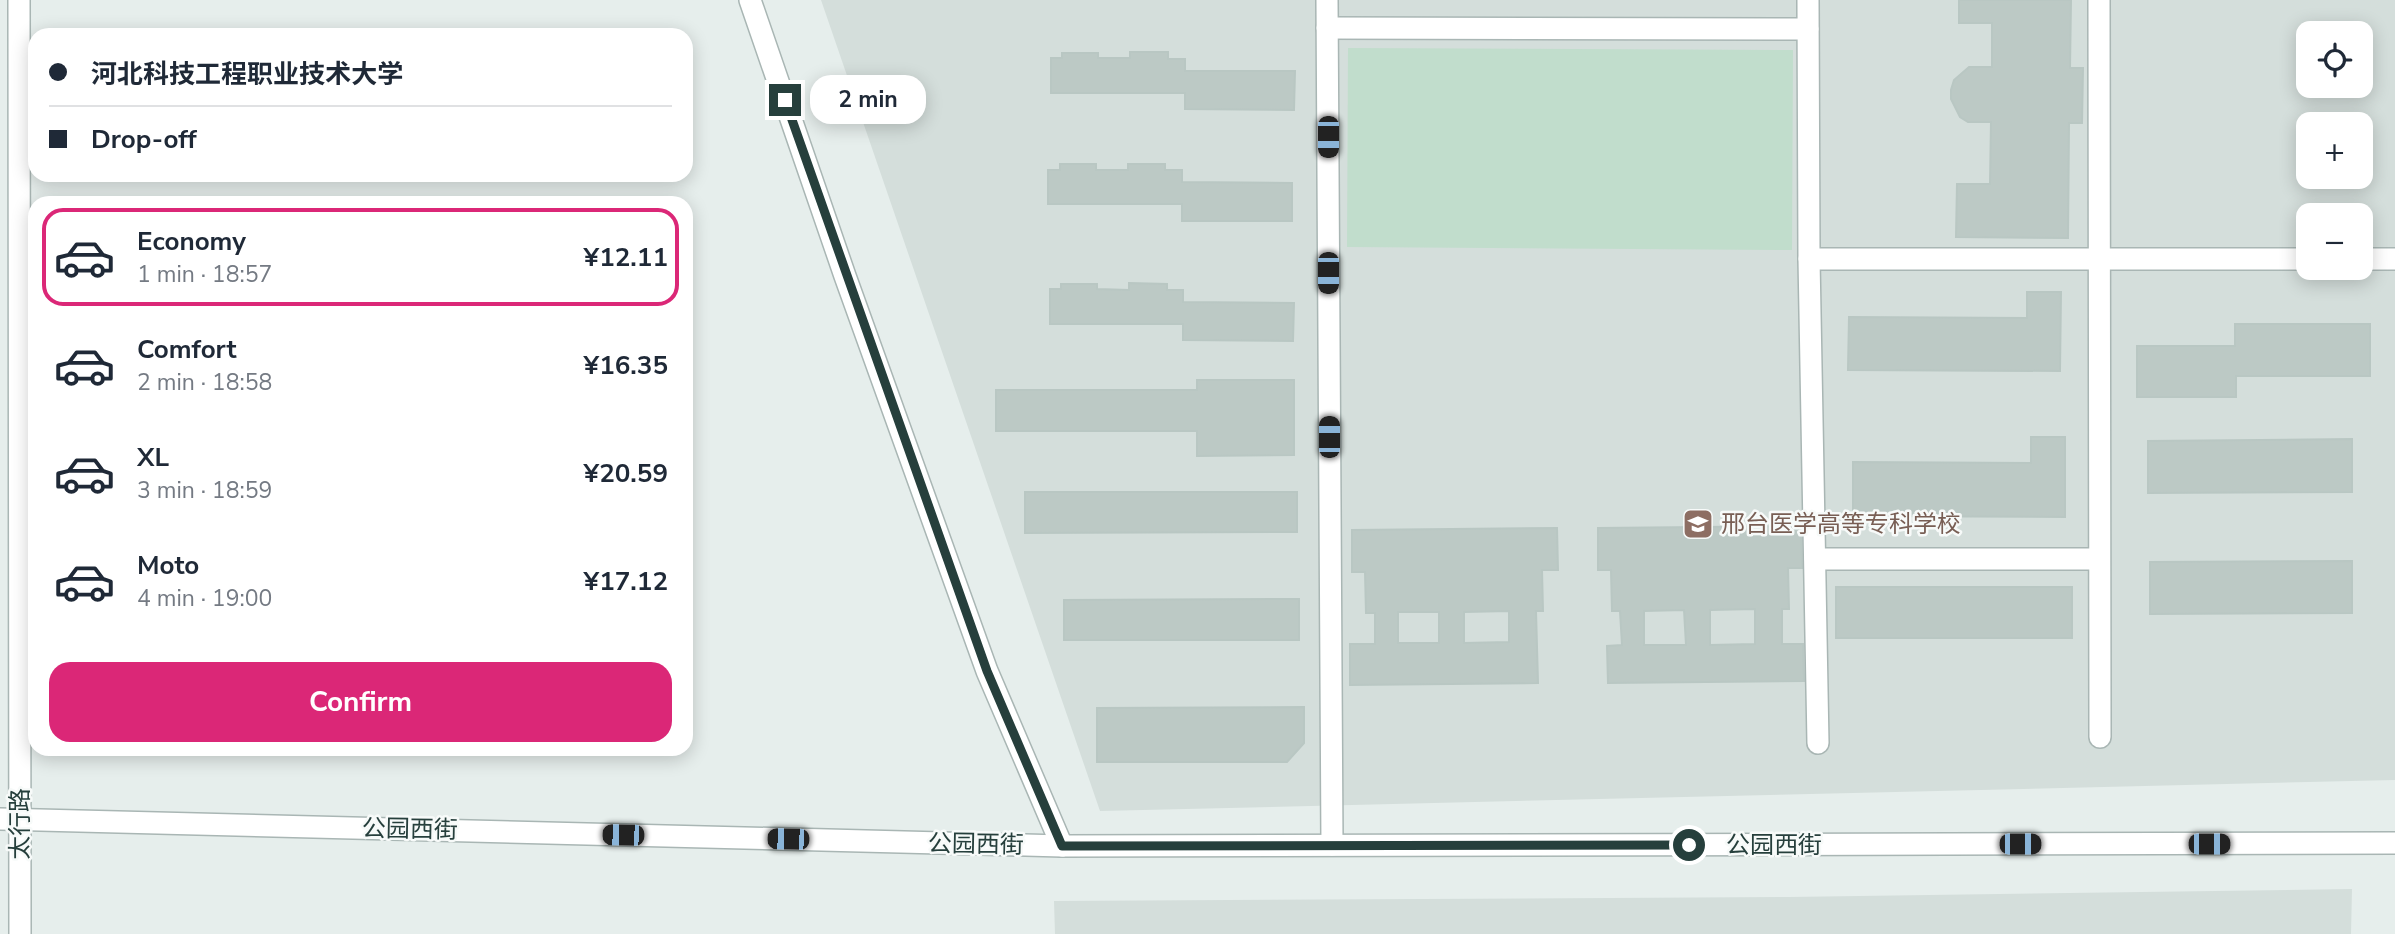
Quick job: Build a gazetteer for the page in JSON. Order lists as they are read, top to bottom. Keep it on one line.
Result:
{"streets":{"street":["太行路","公园西街"]},"crossings":[["太行路","公园西街"]],"places":{"school or university":["邢台医学高等专科学校"]},"page":{"map_buttons":["+","−"],"banner":["河北科技工程职业技术大学","Drop-off"],"bubble":"2 min","list":[{"name":"Economy","note":"1 min · 18:57","value":"¥12.11"},{"name":"Comfort","note":"2 min · 18:58","value":"¥16.35"},{"name":"XL","note":"3 min · 18:59","value":"¥20.59"},{"name":"Moto","note":"4 min · 19:00","value":"¥17.12"}],"buttons":"Confirm"}}
